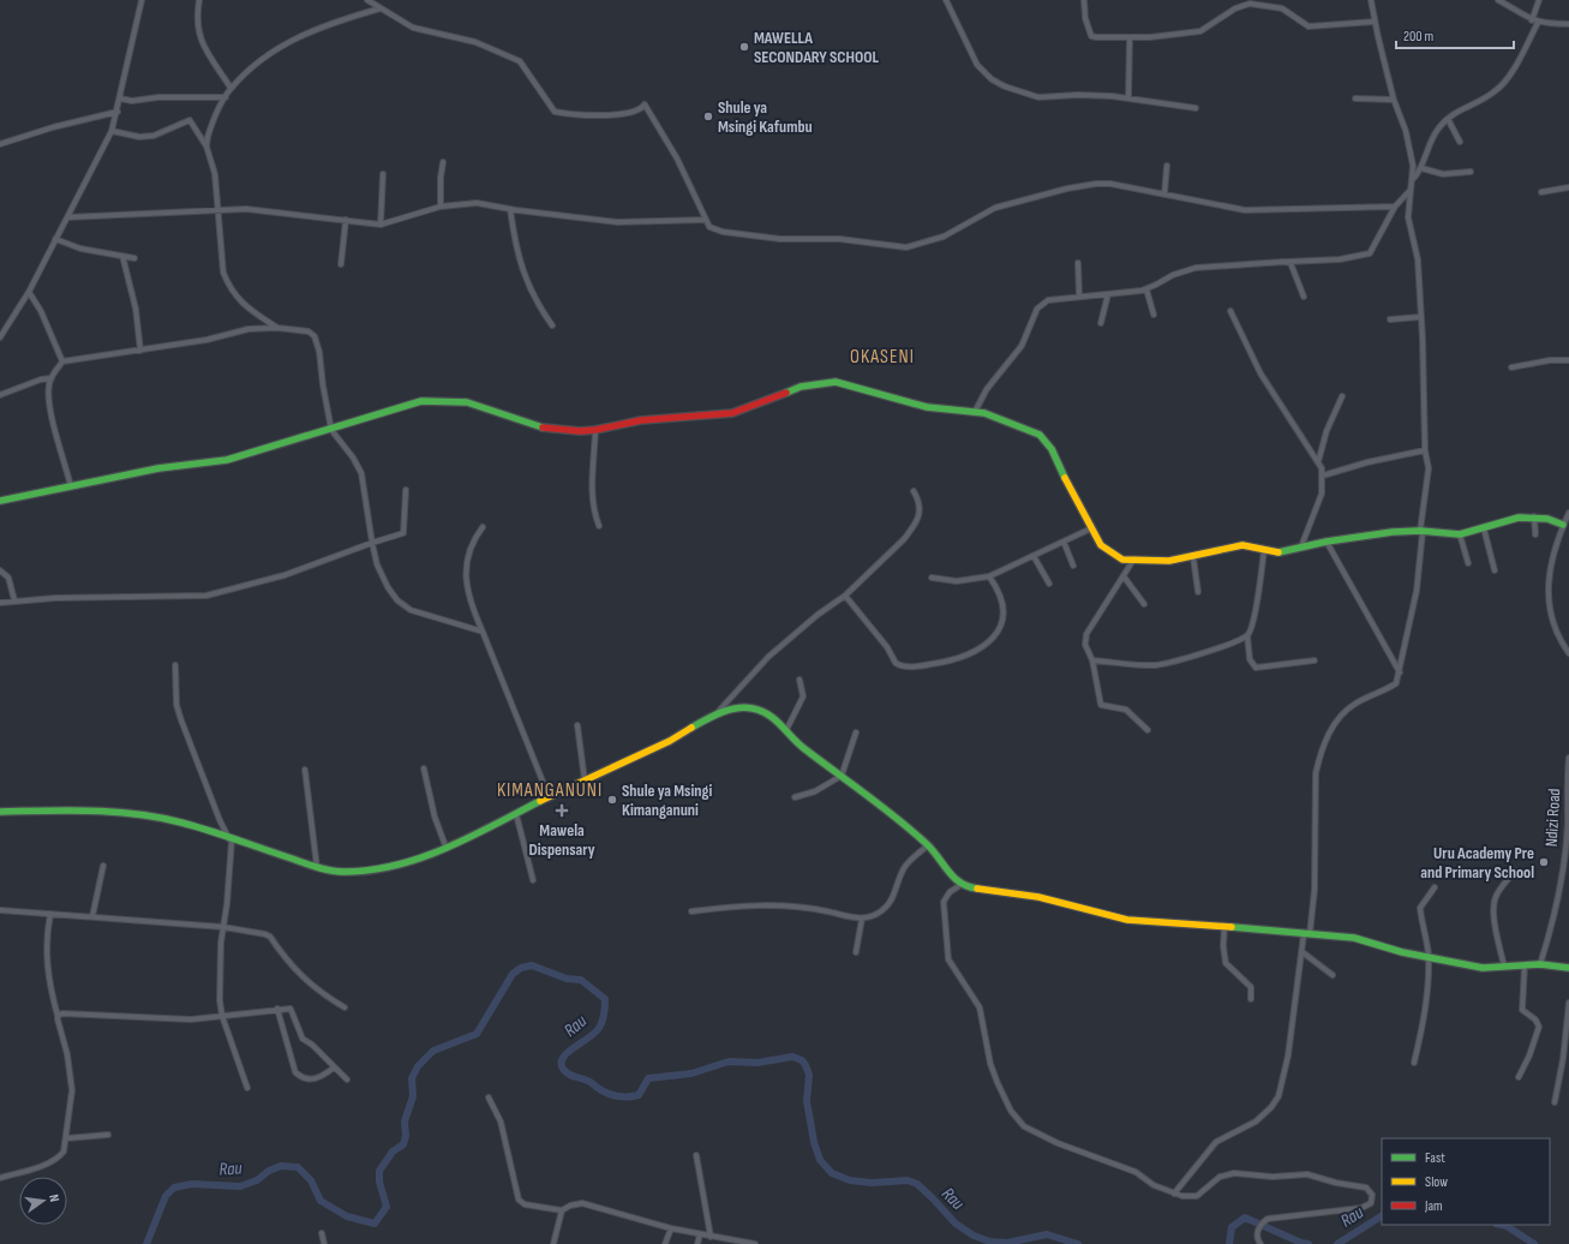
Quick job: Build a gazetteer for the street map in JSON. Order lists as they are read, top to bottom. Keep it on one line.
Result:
{"streets":{"street":["Ndizi Road"]},"districts":["OKASENI","KIMANGANUNI"],"water":["Rau"],"places":{"other":["MAWELLA SECONDARY SCHOOL","Shule ya Msingi Kafumbu","Shule ya Msingi Kimanganuni","Uru Academy Pre and Primary School"],"health":["Mawela Dispensary"]},"legend":["Fast","Slow","Jam"],"scale_bar":"200 m","north":"right"}
